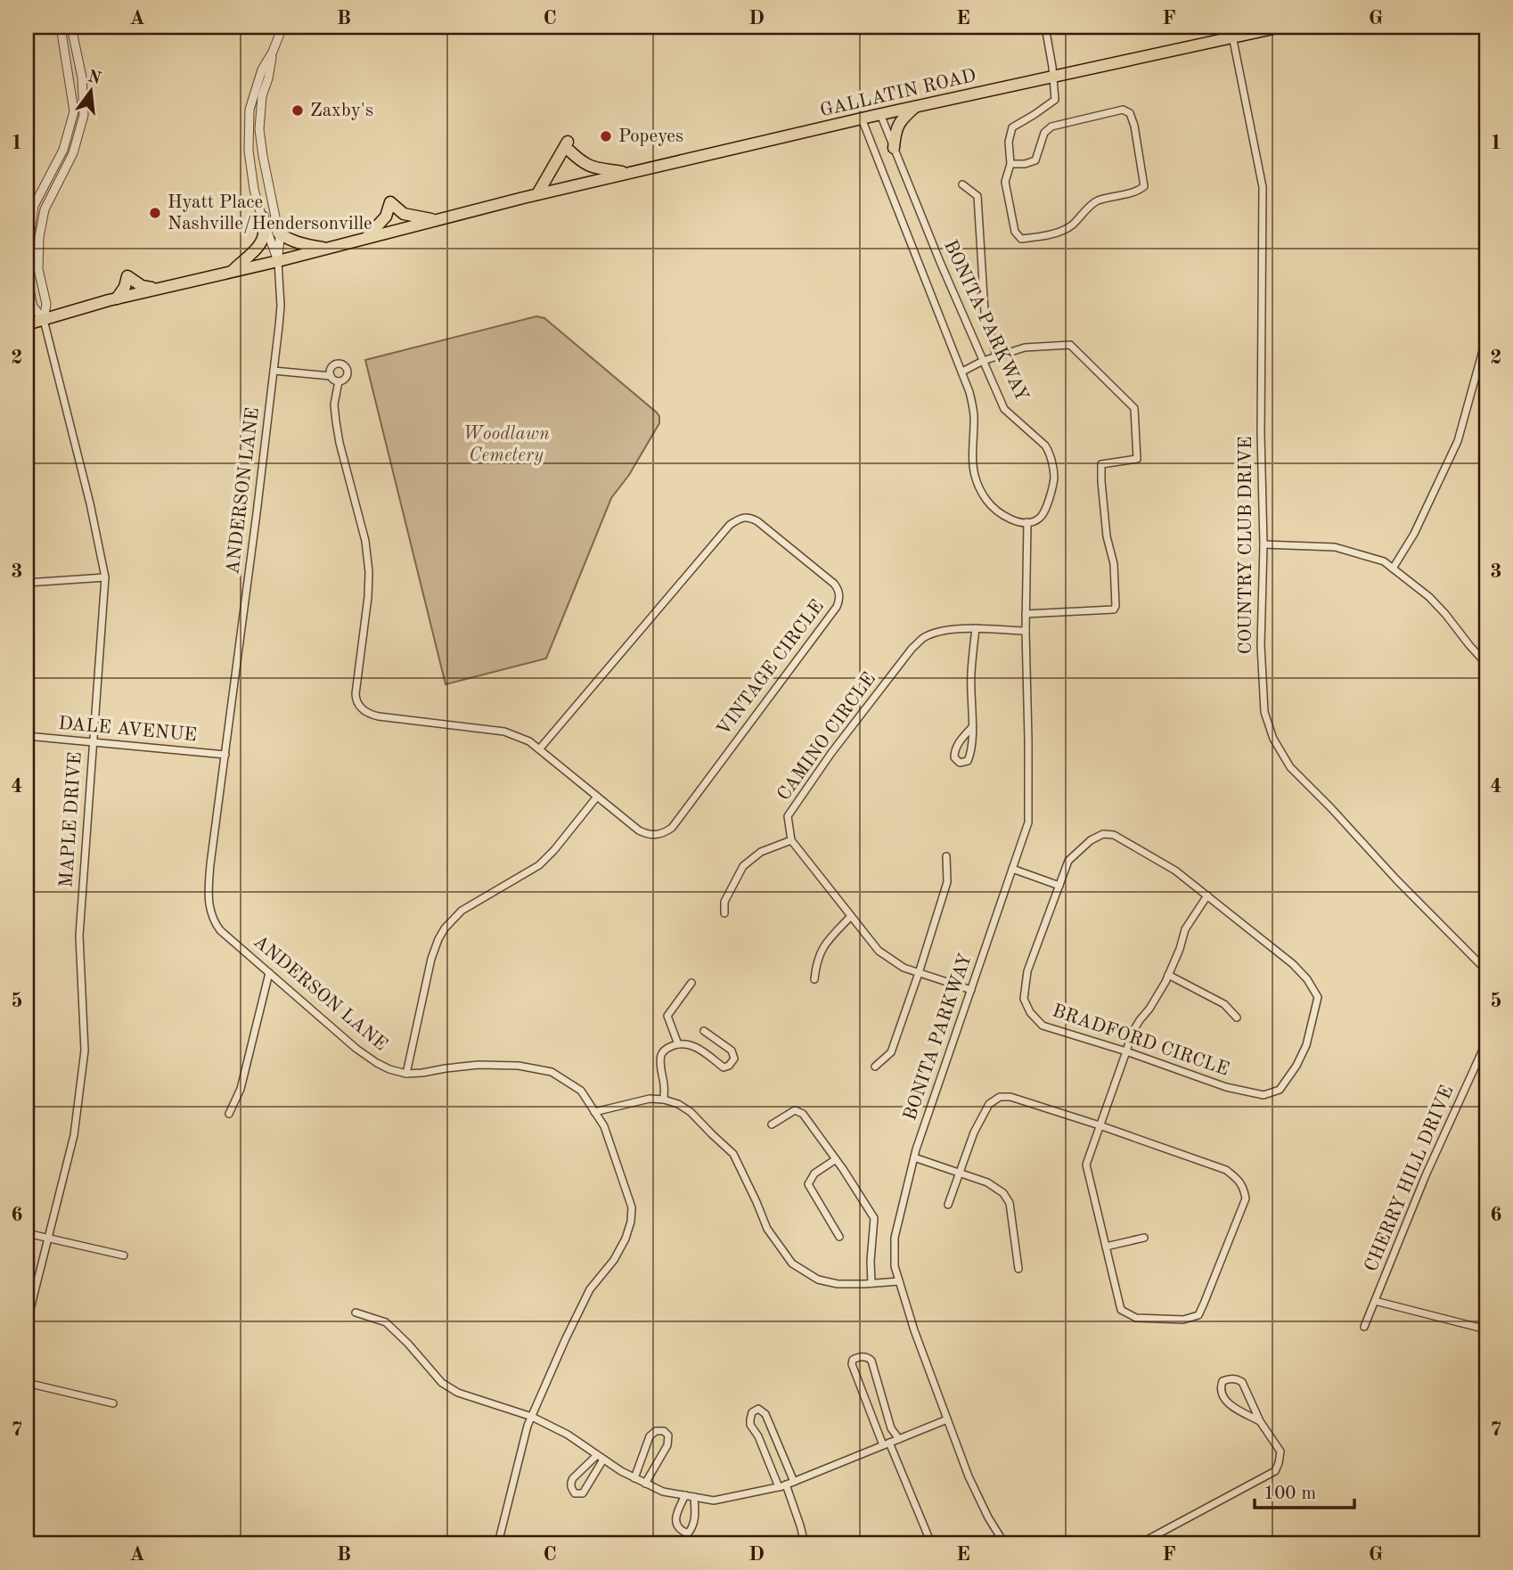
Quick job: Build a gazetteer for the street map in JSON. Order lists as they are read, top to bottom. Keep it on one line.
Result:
{"streets":{"main road":["GALLATIN ROAD"],"street":["BONITA PARKWAY","ANDERSON LANE","COUNTRY CLUB DRIVE","VINTAGE CIRCLE","DALE AVENUE","CAMINO CIRCLE","MAPLE DRIVE","BRADFORD CIRCLE","CHERRY HILL DRIVE"]},"crossings":[["GALLATIN ROAD","BONITA PARKWAY"],["GALLATIN ROAD","ANDERSON LANE"],["GALLATIN ROAD","COUNTRY CLUB DRIVE"],["GALLATIN ROAD","MAPLE DRIVE"],["BONITA PARKWAY","CAMINO CIRCLE"],["ANDERSON LANE","DALE AVENUE"],["DALE AVENUE","MAPLE DRIVE"]],"parks":["Woodlawn Cemetery"],"places":["Zaxby's","Popeyes","Hyatt Place Nashville/Hendersonville"],"scale_bar":"100 m","north":"top","grid":{"columns":["A","B","C","D","E","F","G"],"rows":["1","2","3","4","5","6","7"]}}
